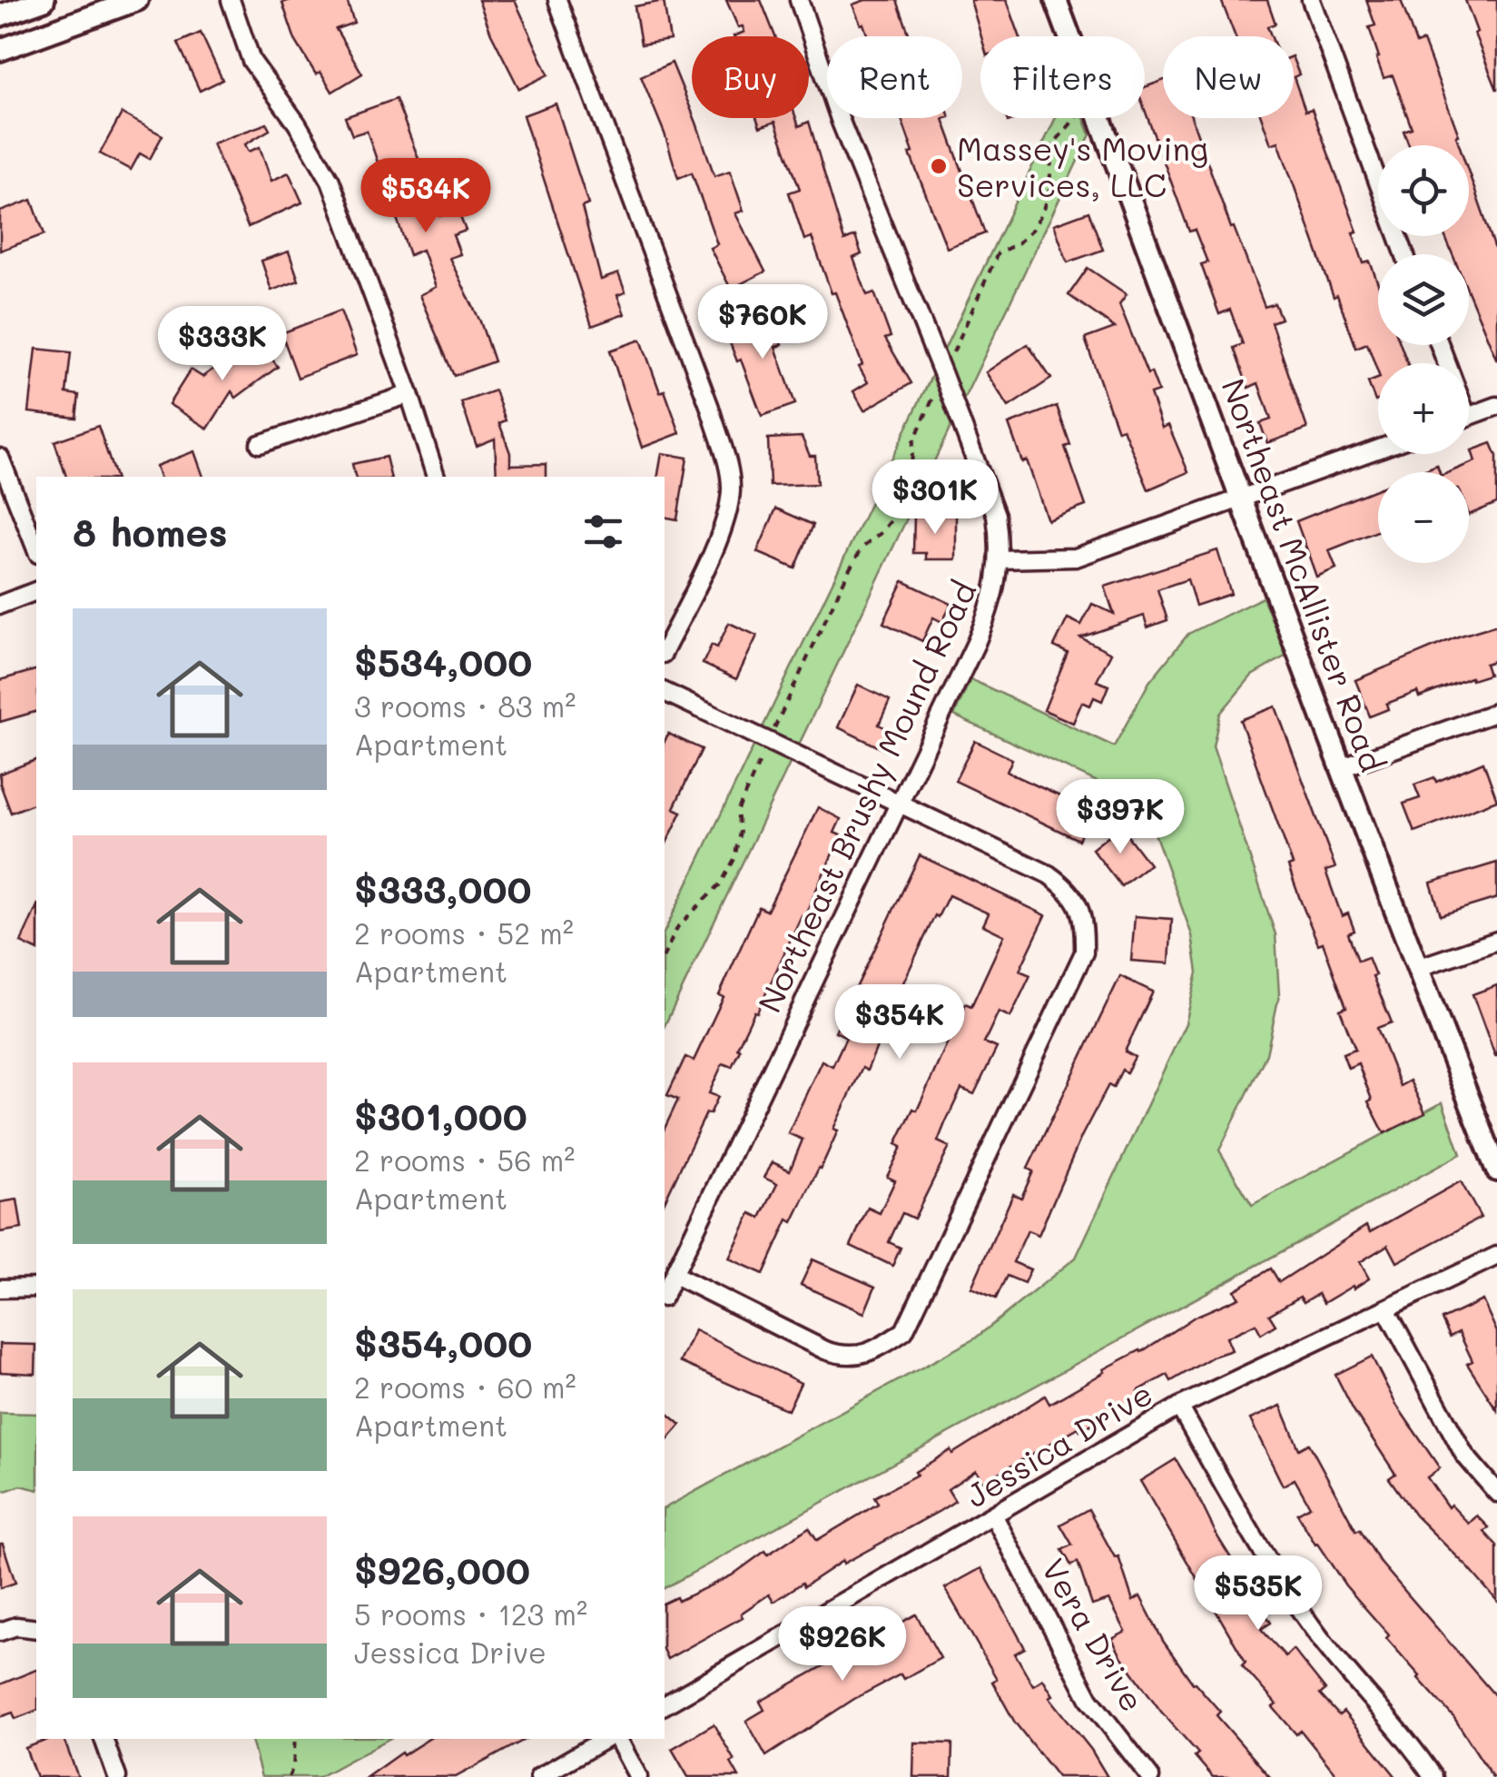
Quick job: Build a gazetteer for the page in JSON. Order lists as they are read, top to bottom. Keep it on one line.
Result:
{"streets":{"street":["Northeast McAllister Road","Northeast Brushy Mound Road","Jessica Drive","Vera Drive"]},"crossings":[["Jessica Drive","Vera Drive"]],"places":["Massey's Moving Services, LLC"],"page":{"chip":["Buy","Rent","Filters","New"],"map_buttons":["+","−"],"price":["$534K","$760K","$333K","$301K","$397K","$354K","$535K","$926K"],"heading":"8 homes","list":[{"name":"$534,000","note":"3 rooms · 83 m² · Apartment"},{"name":"$333,000","note":"2 rooms · 52 m² · Apartment"},{"name":"$301,000","note":"2 rooms · 56 m² · Apartment"},{"name":"$354,000","note":"2 rooms · 60 m² · Apartment"},{"name":"$926,000","note":"5 rooms · 123 m² · Jessica Drive"}]}}
